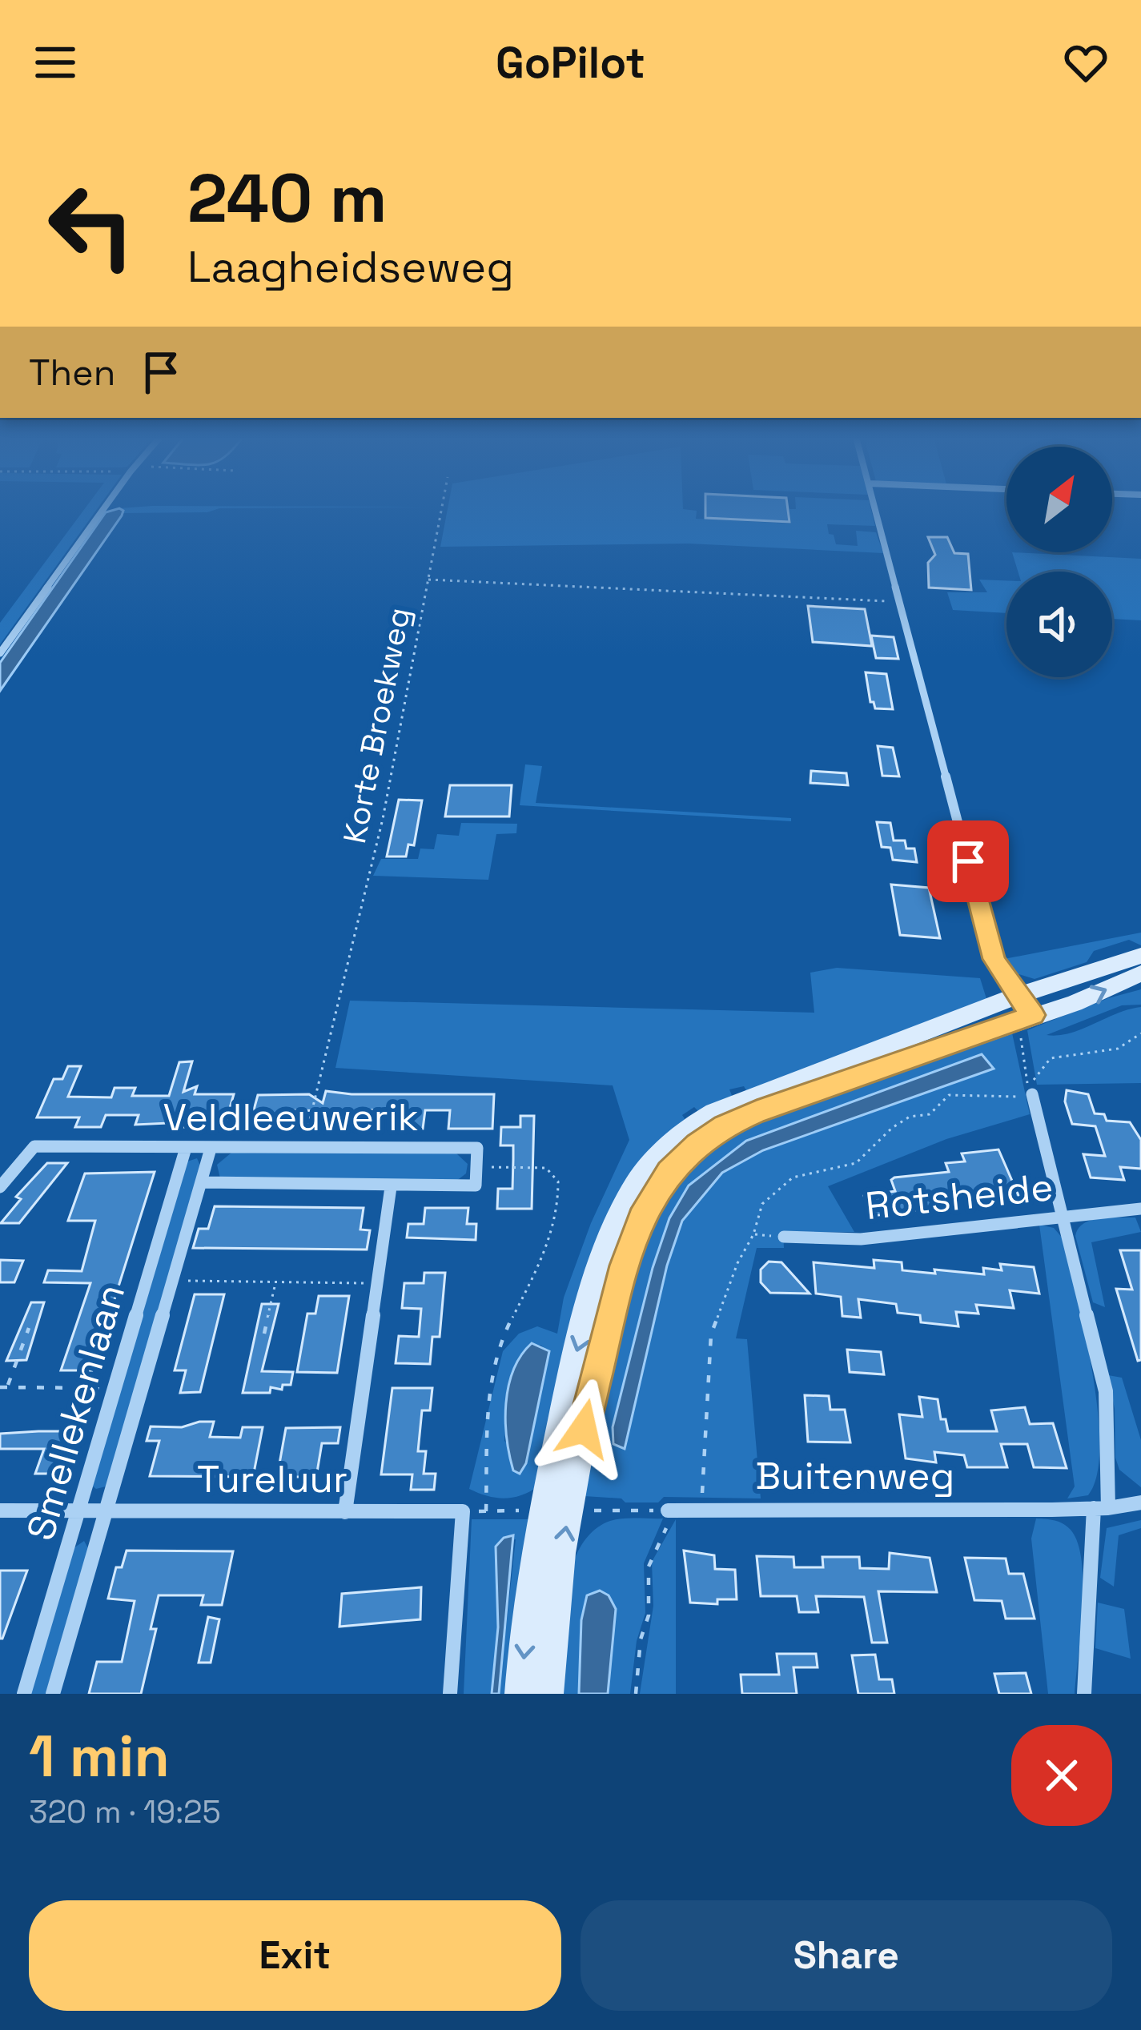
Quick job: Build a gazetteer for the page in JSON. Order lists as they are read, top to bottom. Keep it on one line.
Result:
{"streets":{"street":["Veldleeuwerik","Rotsheide","Smellekenlaan","Buitenweg","Tureluur"],"path":["Korte Broekweg"]},"crossings":[["Korte Broekweg","Veldleeuwerik"],["Veldleeuwerik","Smellekenlaan"],["Smellekenlaan","Tureluur"]],"north":"top right","page":{"header":"GoPilot","turn":["240 m","Laagheidseweg"],"then":"Then","heading":["1 min","320 m · 19:25"],"buttons":["Exit","Share"]}}
